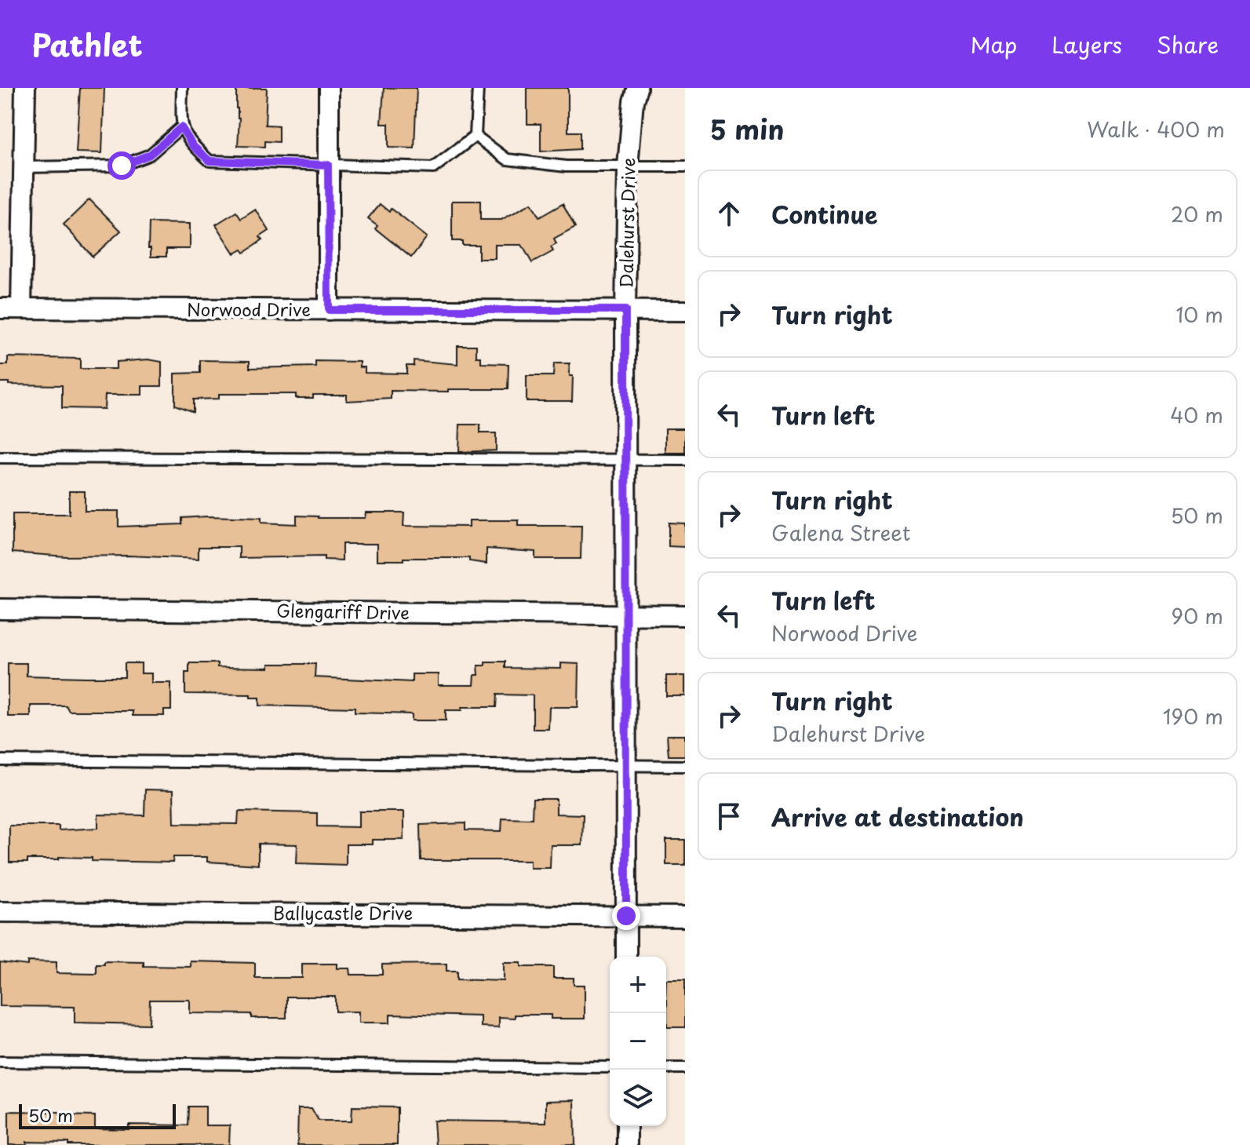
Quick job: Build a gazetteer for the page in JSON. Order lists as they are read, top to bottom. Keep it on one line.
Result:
{"streets":{"street":["Dalehurst Drive","Norwood Drive","Glengariff Drive","Ballycastle Drive"]},"crossings":[["Dalehurst Drive","Norwood Drive"],["Dalehurst Drive","Glengariff Drive"],["Dalehurst Drive","Ballycastle Drive"]],"scale_bar":"50 m","page":{"header":"Pathlet","nav":["Map","Layers","Share"],"heading":["5 min","Walk · 400 m"],"list":[["Continue","20 m"],["Turn right","10 m"],["Turn left","40 m"],["Turn right","Galena Street","50 m"],["Turn left","Norwood Drive","90 m"],["Turn right","Dalehurst Drive","190 m"],"Arrive at destination"],"map_buttons":["+","−"],"scale":"50 m"}}
